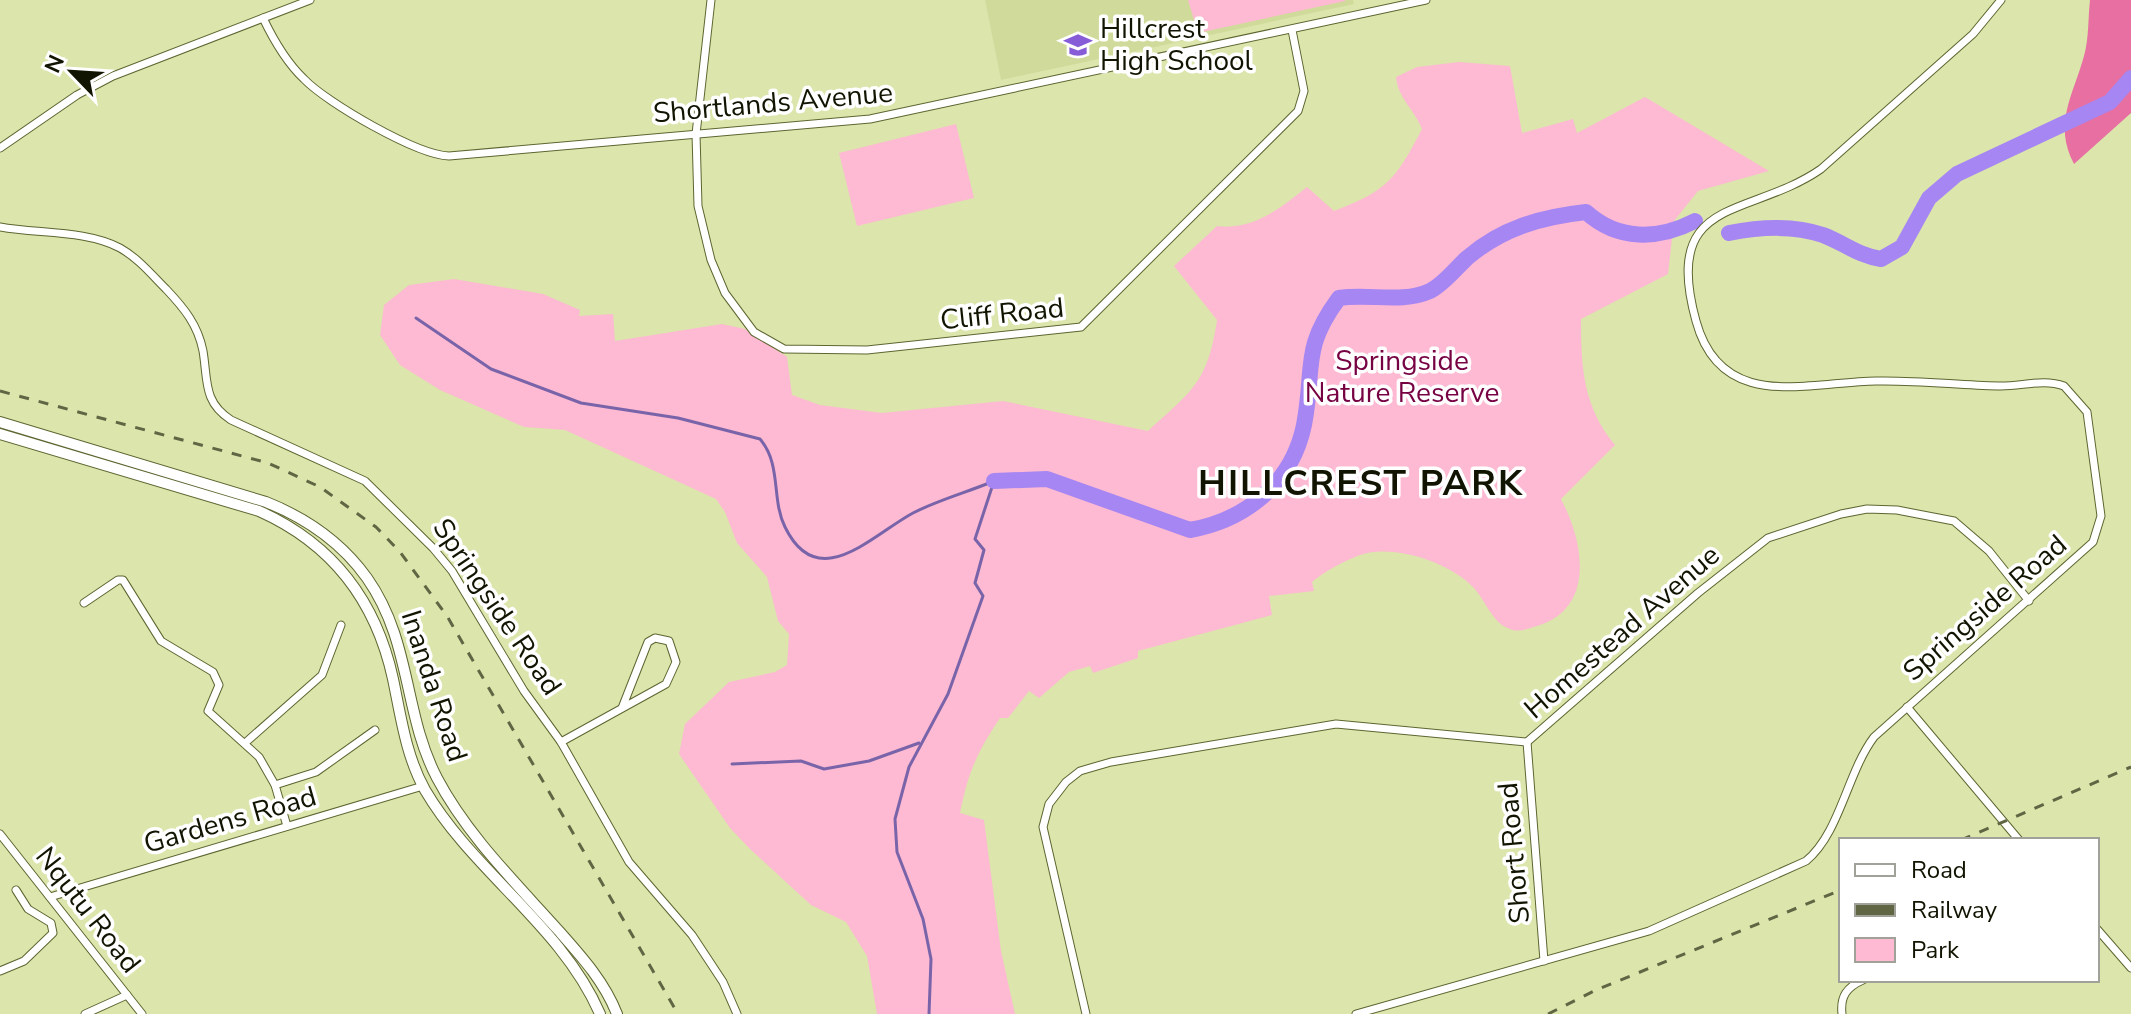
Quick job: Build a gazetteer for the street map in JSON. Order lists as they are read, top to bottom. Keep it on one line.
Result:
{"streets":{"main road":["Inanda Road"],"street":["Shortlands Avenue","Cliff Road","Springside Road","Homestead Avenue","Gardens Road","Short Road","Nqutu Road"]},"crossings":[["Shortlands Avenue","Cliff Road"],["Springside Road","Homestead Avenue"],["Springside Road","Short Road"],["Homestead Avenue","Short Road"],["Inanda Road","Gardens Road"],["Gardens Road","Nqutu Road"]],"districts":["HILLCREST PARK"],"parks":["Springside Nature Reserve"],"places":{"school or university":["Hillcrest High School"]},"legend":["Road","Railway","Park"],"north":"top left"}
